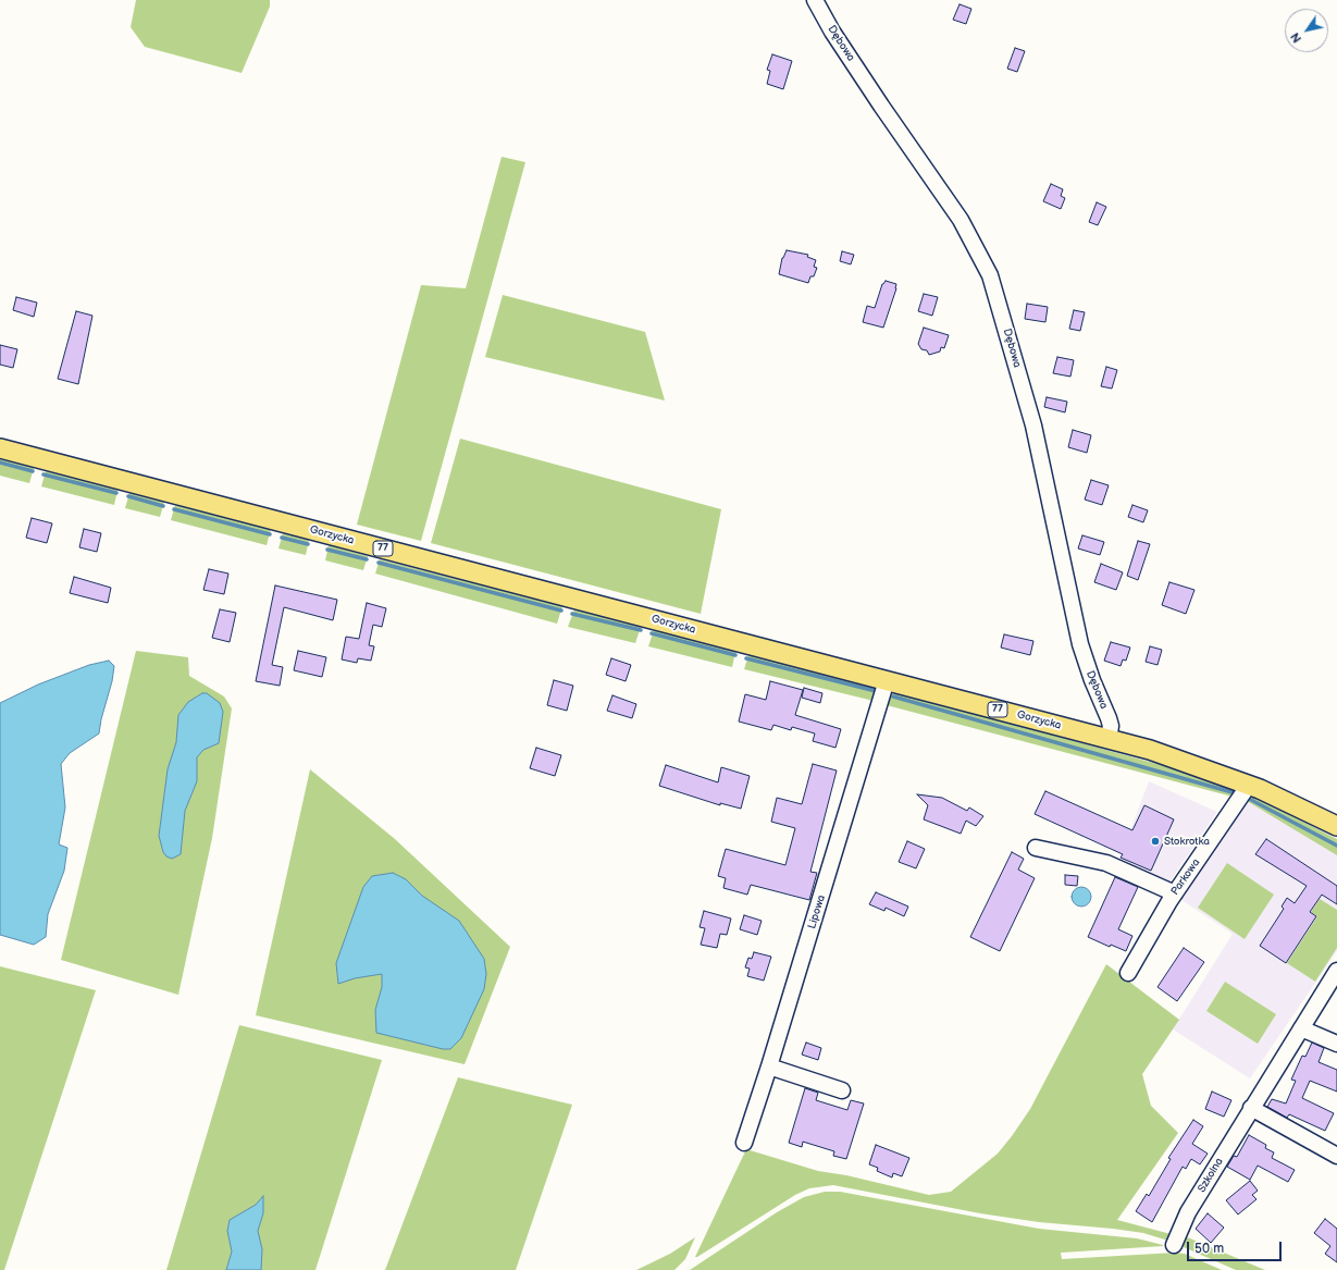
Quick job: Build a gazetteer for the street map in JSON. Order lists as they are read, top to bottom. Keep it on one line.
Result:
{"streets":{"main road":["Gorzycka","77"],"street":["Dębowa","Parkowa","Lipowa","Szkolna"]},"crossings":[["Dębowa","Gorzycka"],["Gorzycka","Parkowa"],["Gorzycka","Lipowa"]],"places":["Stokrotka"],"scale_bar":"50 m","north":"bottom left"}
